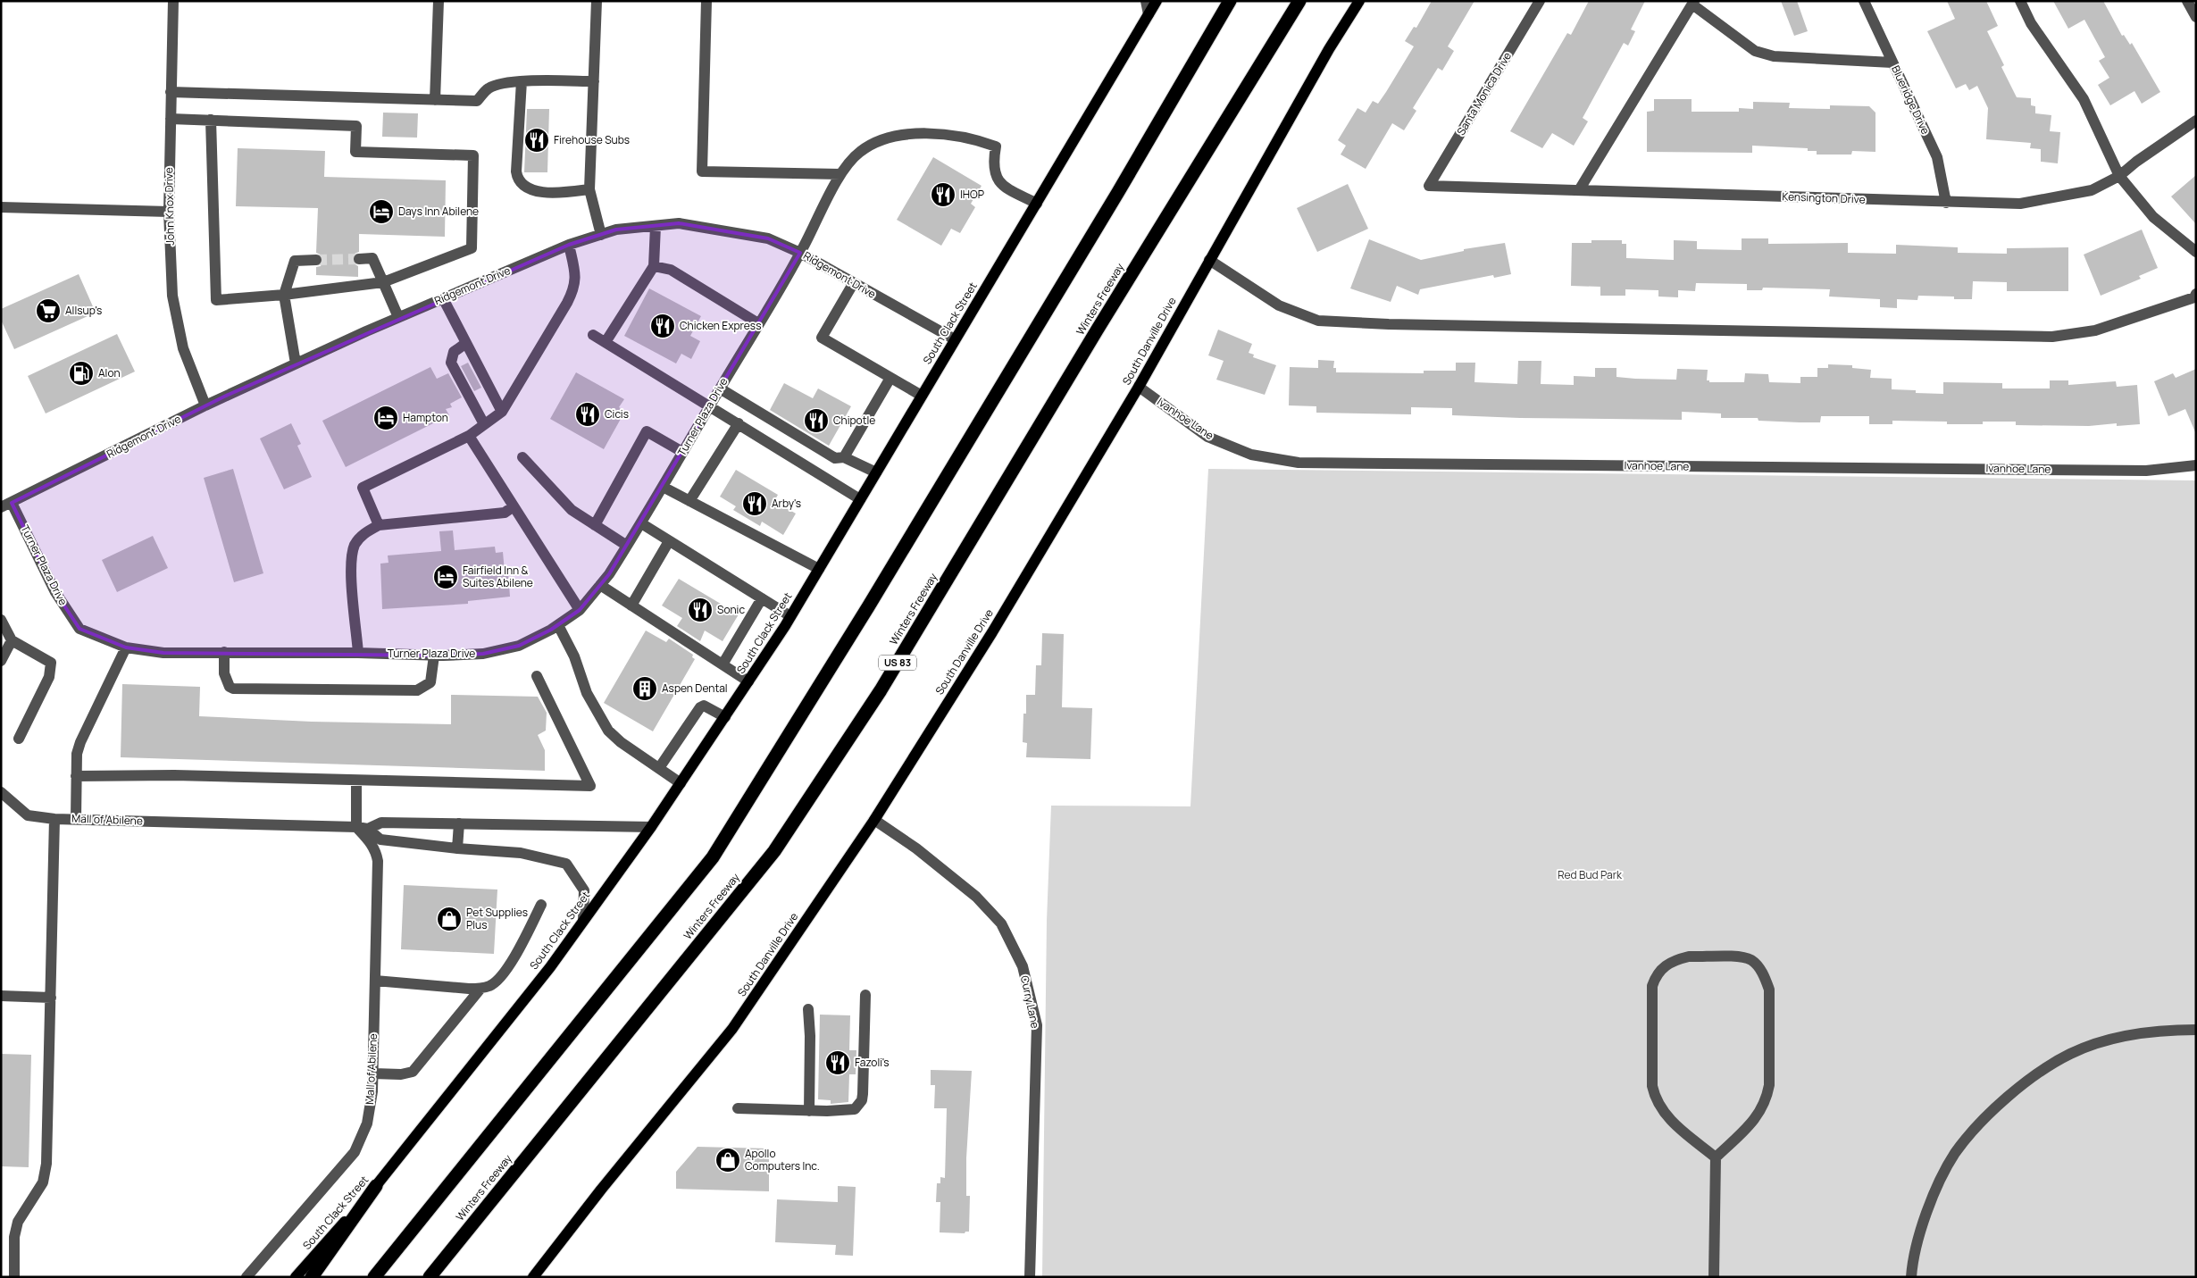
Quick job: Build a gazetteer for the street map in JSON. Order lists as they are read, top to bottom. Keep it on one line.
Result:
{"streets":{"highway":["Winters Freeway","US 83"],"main road":["South Clack Street","South Danville Drive"],"street":["Santa Monica Drive","Blueridge Drive","Kensington Drive","John Knox Drive","Ridgemont Drive","Turner Plaza Drive","Ivanhoe Lane","Mall of Abilene","Curry Lane"]},"crossings":[["Santa Monica Drive","Kensington Drive"],["Blueridge Drive","Kensington Drive"],["John Knox Drive","Ridgemont Drive"],["Ridgemont Drive","South Clack Street"],["Ridgemont Drive","Turner Plaza Drive"],["South Clack Street","Turner Plaza Drive"],["South Clack Street","Mall of Abilene"],["South Danville Drive","Ivanhoe Lane"],["South Danville Drive","Curry Lane"]],"parks":["Red Bud Park"],"places":{"restaurant":["Firehouse Subs","IHOP","Chicken Express","Cicis","Chipotle","Arby's","Sonic","Fazoli's"],"hotel":["Days Inn Abilene","Hampton","Fairfield Inn & Suites Abilene"],"supermarket":["Allsup's"],"fuel station":["Alon"],"building":["Aspen Dental"],"shop":["Pet Supplies Plus","Apollo Computers Inc."]}}
